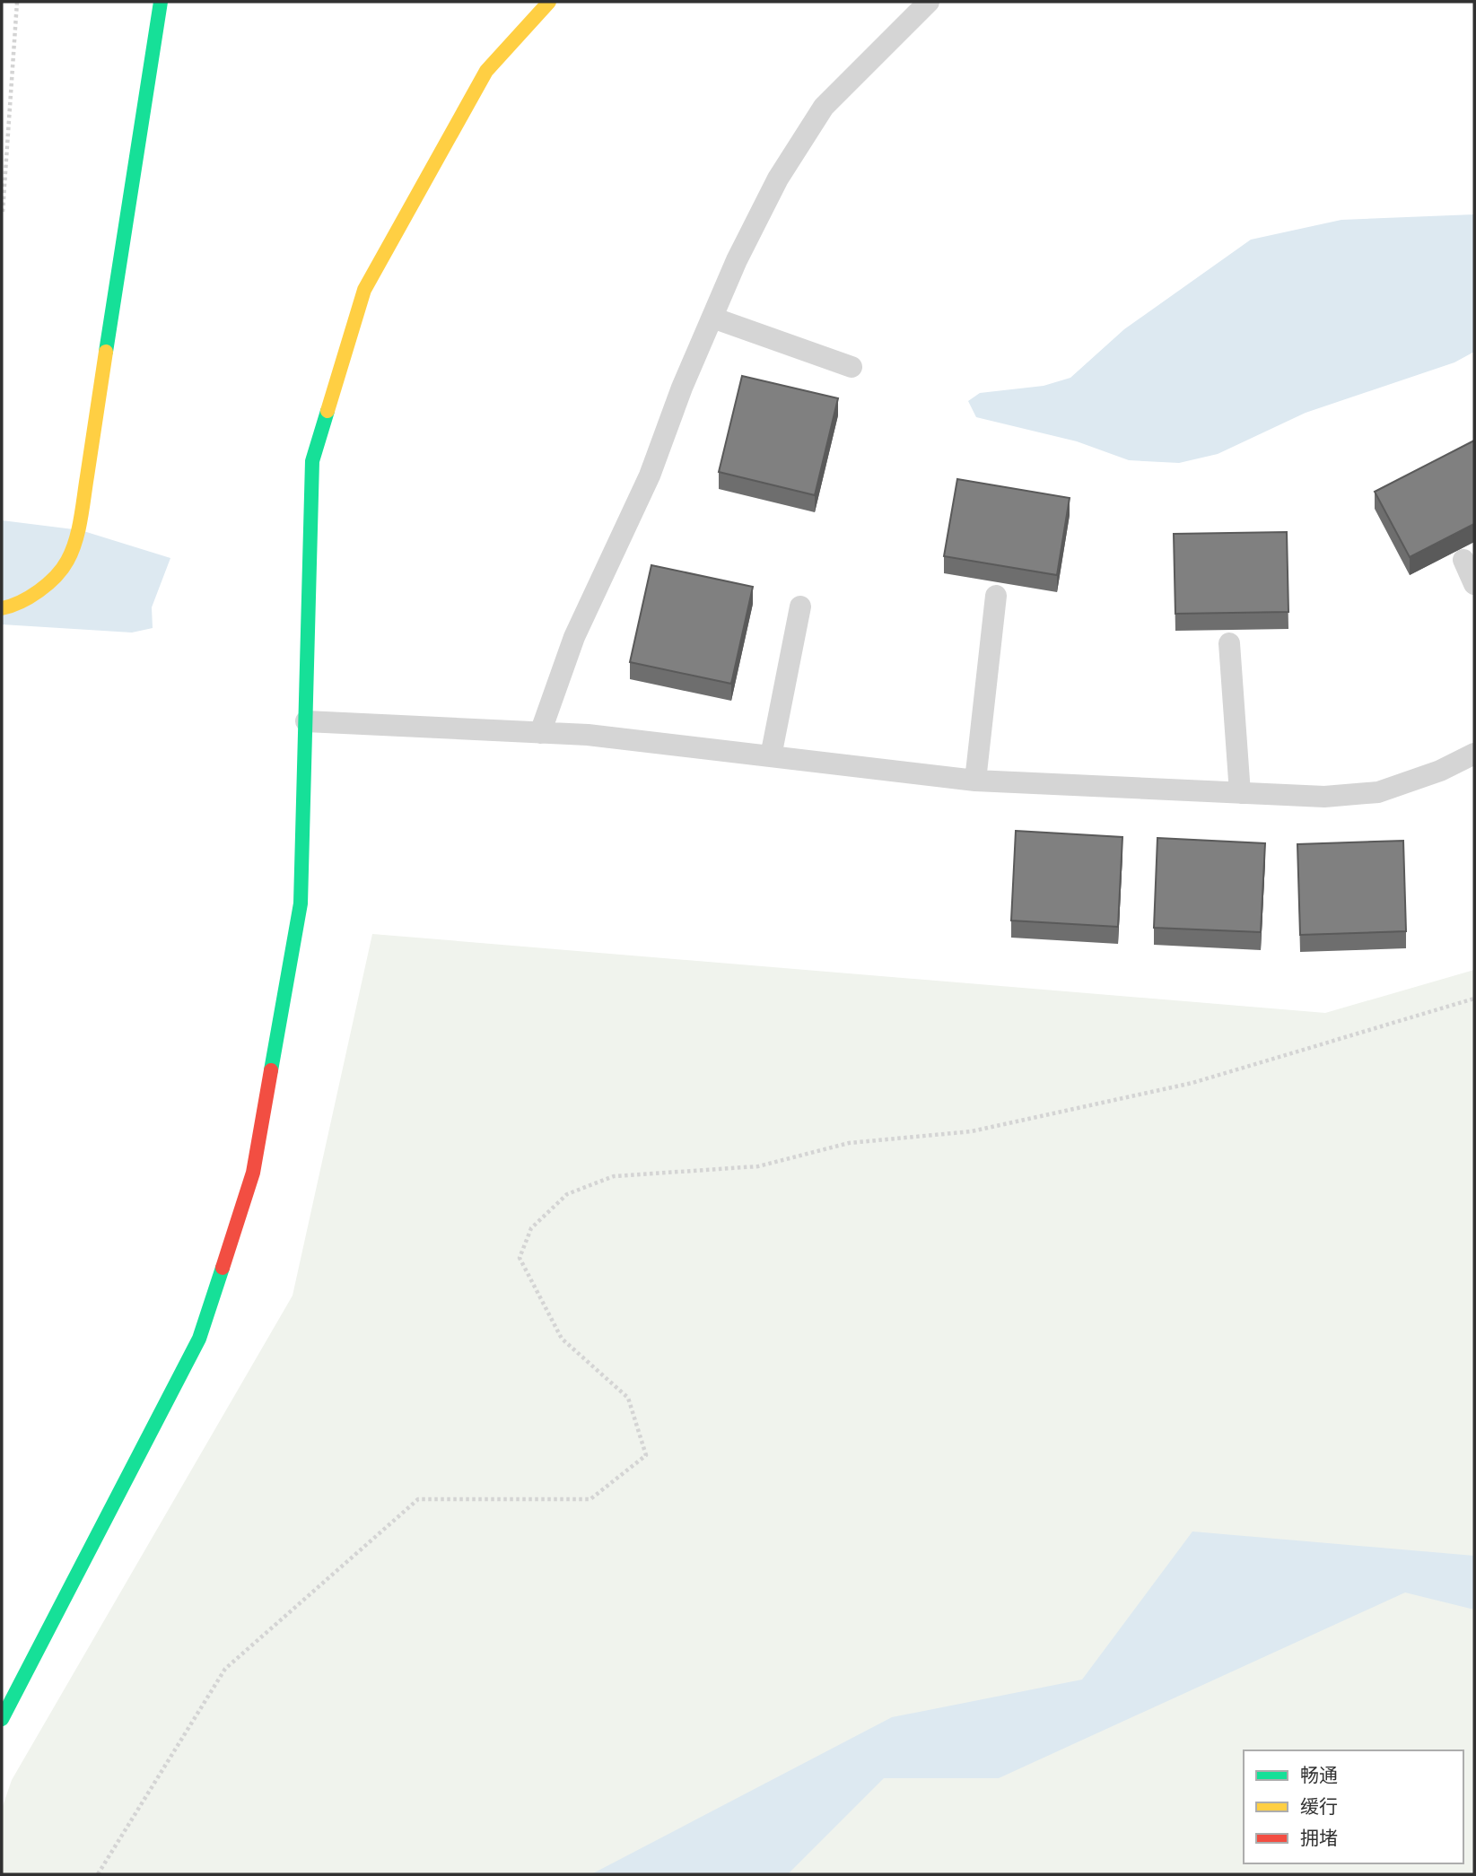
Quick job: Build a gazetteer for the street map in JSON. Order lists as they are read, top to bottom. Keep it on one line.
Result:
{"legend":["畅通","缓行","拥堵"]}
